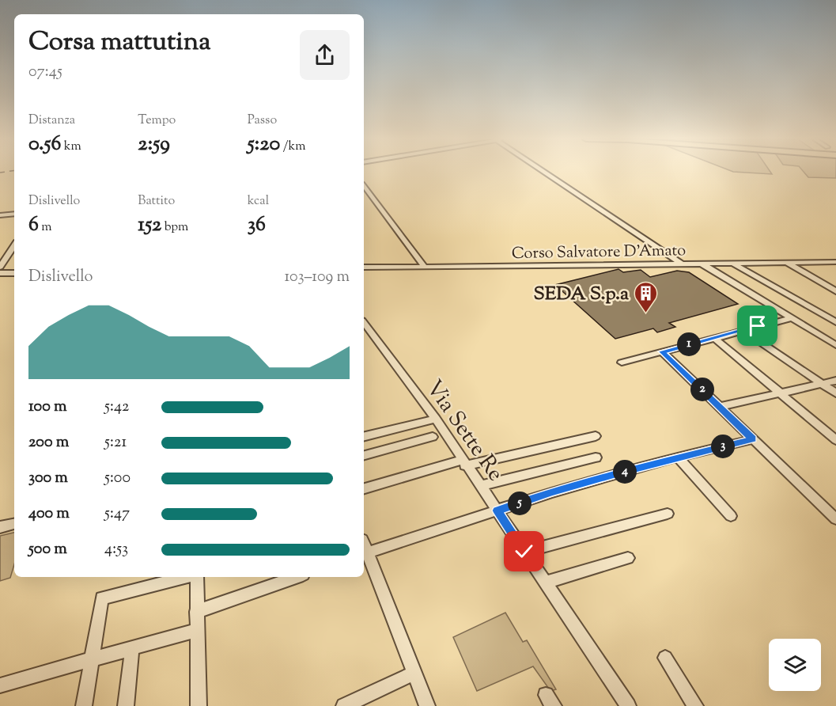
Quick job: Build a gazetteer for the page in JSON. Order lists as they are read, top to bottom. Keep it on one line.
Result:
{"streets":{"street":["Corso Salvatore D'Amato","Via Sette Re"]},"places":{"building":["SEDA S.p.a"]},"page":{"heading":["Corsa mattutina","07:45"],"stats":[["Distanza","0.56 km"],["Tempo","2:59"],["Passo","5:20 /km"],["Dislivello","6 m"],["Battito","152 bpm"],["kcal","36"]],"chart":["Dislivello","103–109 m"],"pins":["1","2","3","4","5"],"list":[{"name":"100 m","note":"5:42"},{"name":"200 m","note":"5:21"},{"name":"300 m","note":"5:00"},{"name":"400 m","note":"5:47"},{"name":"500 m","note":"4:53"}]}}
